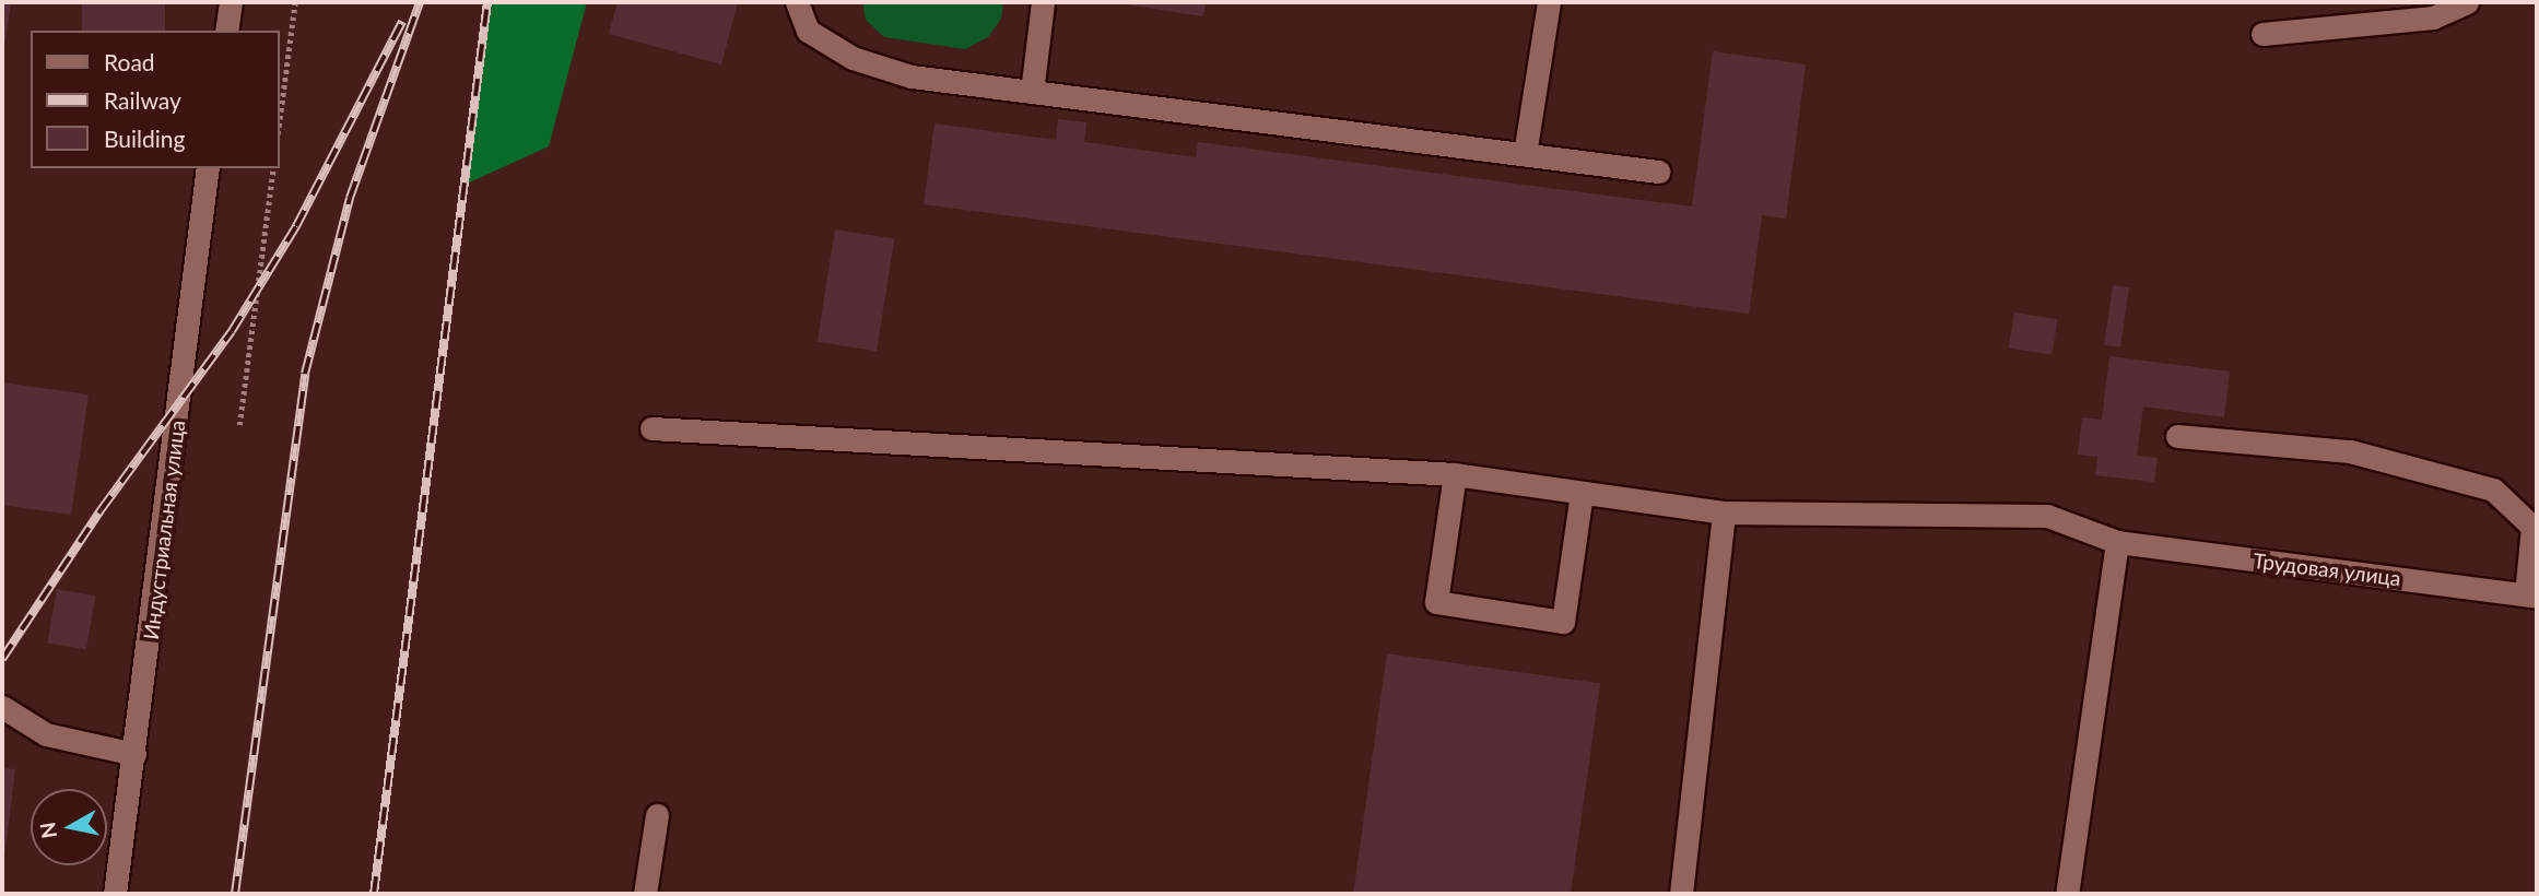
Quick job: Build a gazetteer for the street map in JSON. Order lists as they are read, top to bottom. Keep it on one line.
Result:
{"streets":{"main road":["Индустриальная улица","Трудовая улица"]},"legend":["Road","Railway","Building"],"north":"left"}
